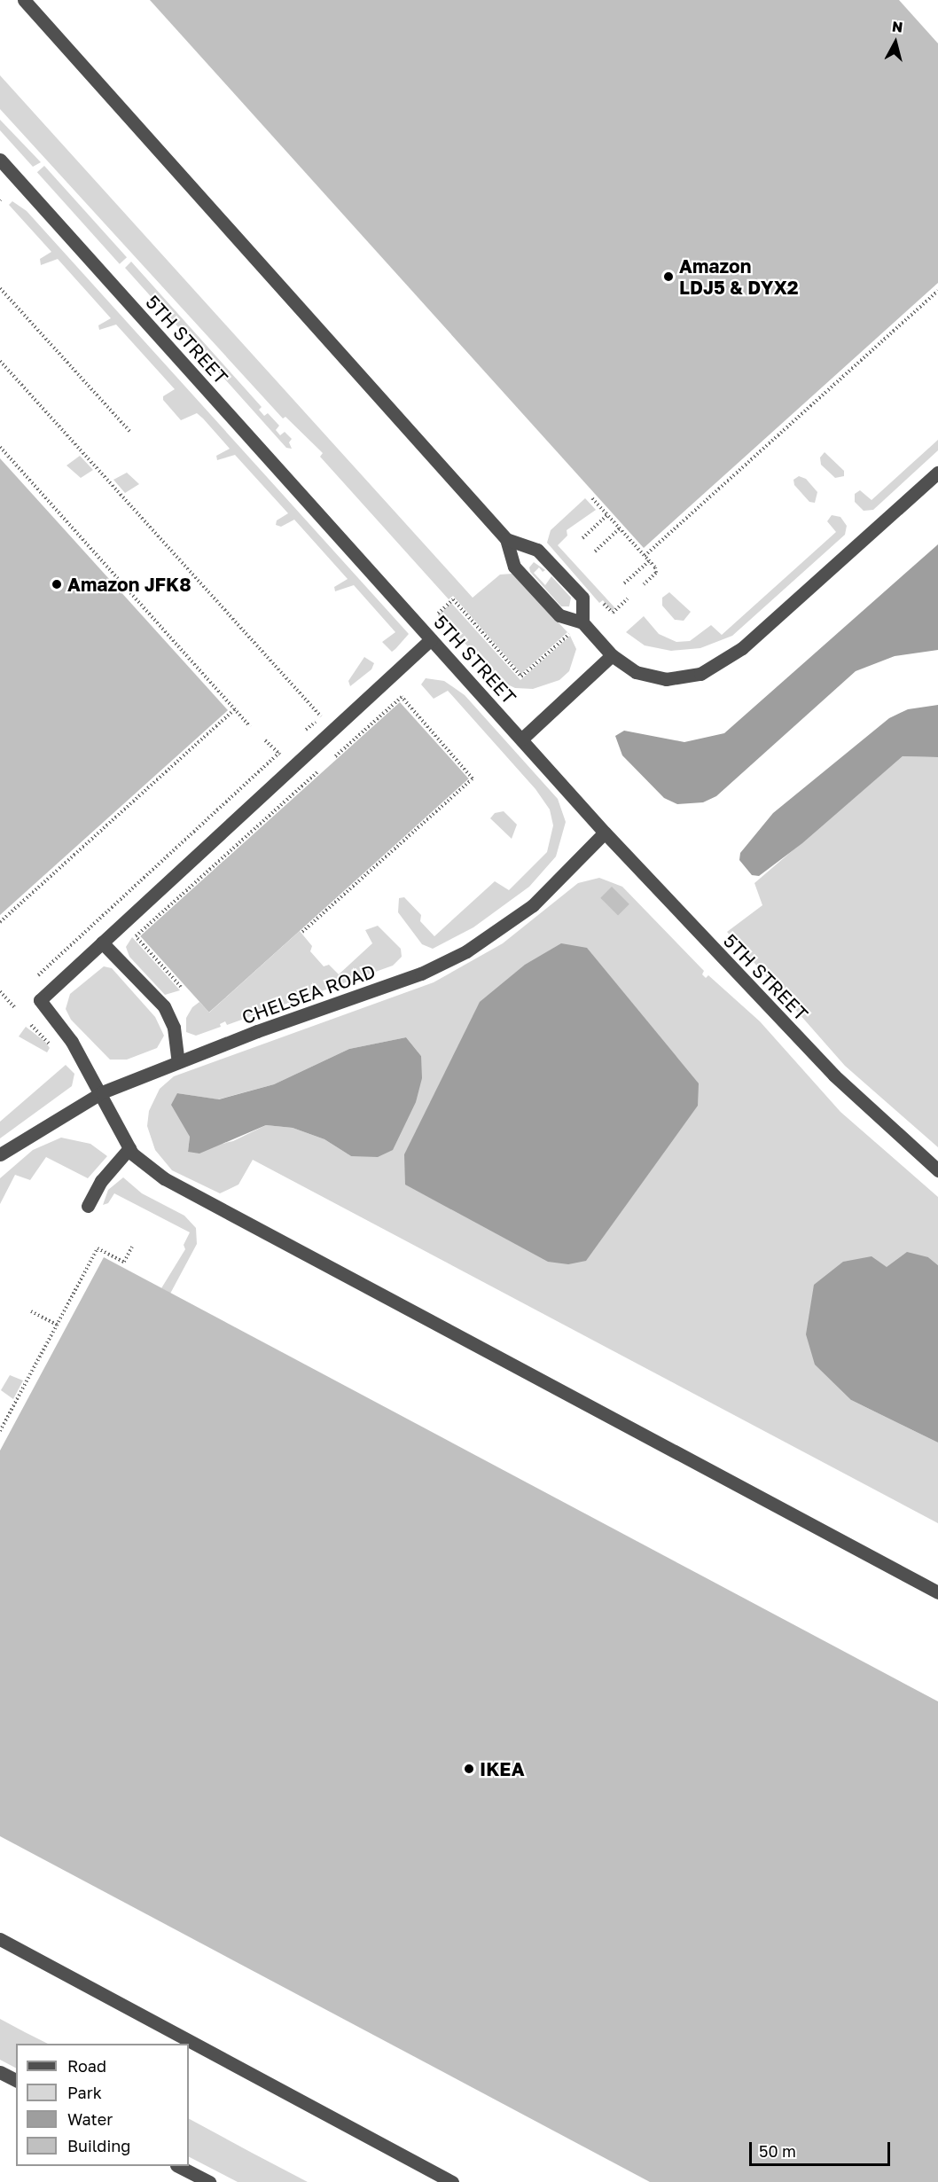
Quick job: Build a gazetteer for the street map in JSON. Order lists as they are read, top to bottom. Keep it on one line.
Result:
{"streets":{"street":["5TH STREET","CHELSEA ROAD"]},"crossings":[["5TH STREET","CHELSEA ROAD"]],"places":["Amazon LDJ5 & DYX2","Amazon JFK8","IKEA"],"legend":["Road","Park","Water","Building"],"scale_bar":"50 m","north":"top"}
